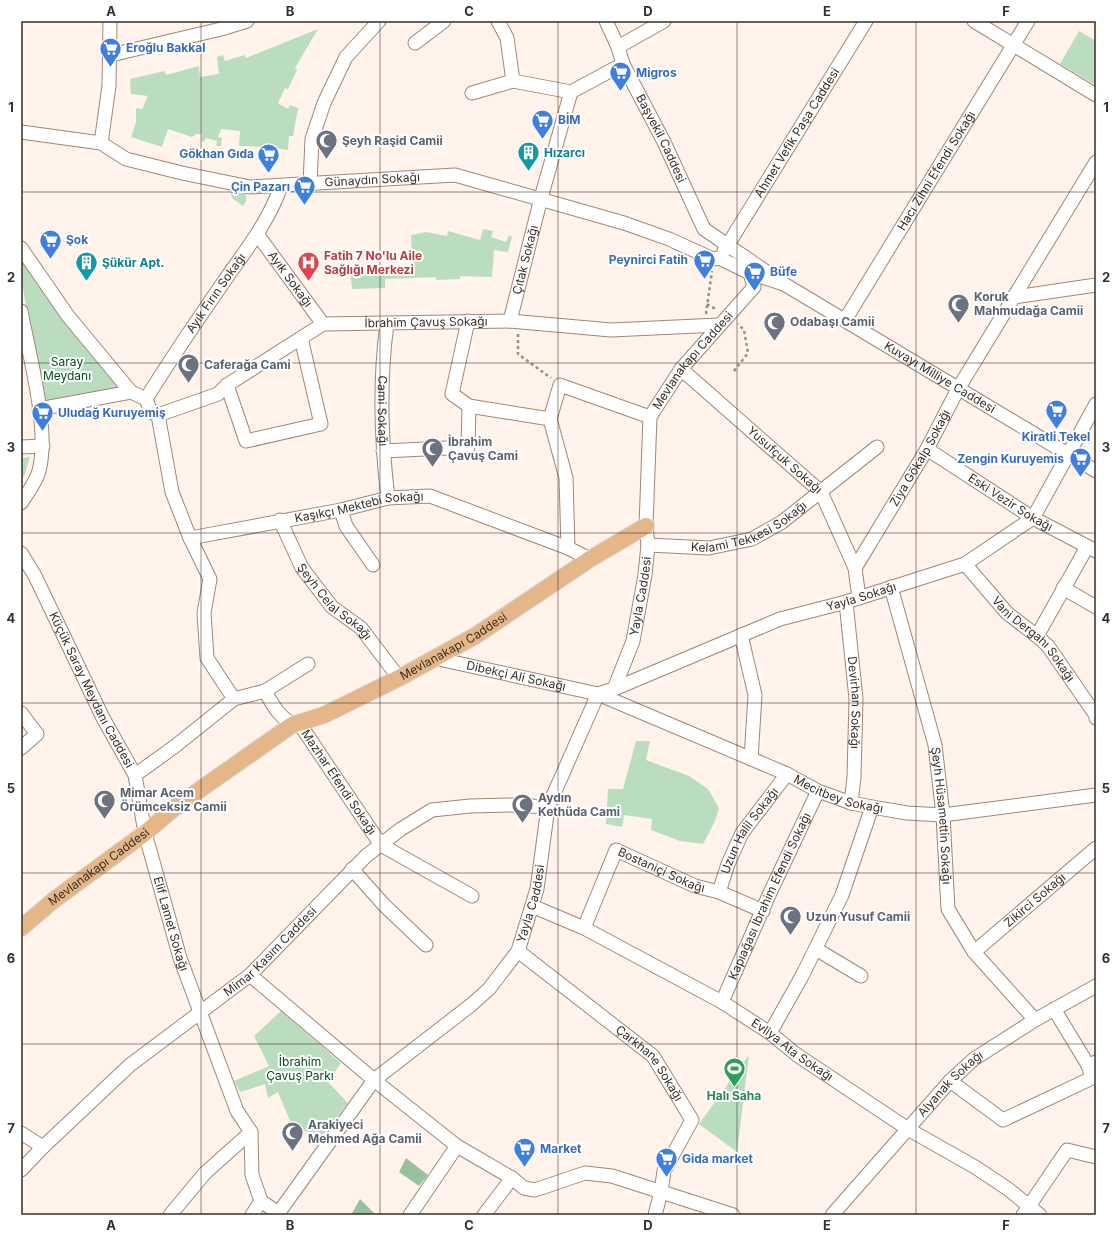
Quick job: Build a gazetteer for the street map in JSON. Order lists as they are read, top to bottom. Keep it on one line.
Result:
{"streets":{"main road":["Mevlanakapı Caddesi"],"street":["Ahmet Vefik Paşa Caddesi","Başvekil Caddesi","Hacı Zihni Efendi Sokağı","Günaydın Sokağı","Çıtak Sokağı","Ayık Sokağı","Ayık Fırın Sokağı","İbrahim Çavuş Sokağı","Kuvayı Milliye Caddesi","Cami Sokağı","Ziya Gökalp Sokağı","Yusufçuk Sokağı","Eski Vezir Sokağı","Kaşıkçı Mektebi Sokağı","Kelami Tekkesi Sokağı","Yayla Caddesi","Yayla Sokağı","Şeyh Celal Sokağı","Vani Dergahı Sokağı","Dibekçi Ali Sokağı","Küçük Saray Meydanı Caddesi","Devirhan Sokağı","Mazhar Efendi Sokağı","Meсitbey Sokağı","Şeyh Hüsamettin Sokağı","Uzun Halil Sokağı","Bostaniçi Sokağı","Kapıağası İbrahim Efendi Sokağı","Zikirci Sokağı","Elif Lamet Sokağı","Mimar Kasım Caddesi","Evliya Ata Sokağı","Çarkhane Sokağı","Alyanak Sokağı"]},"crossings":[["Ahmet Vefik Paşa Caddesi","Başvekil Caddesi"],["Ahmet Vefik Paşa Caddesi","Günaydın Sokağı"],["Başvekil Caddesi","Günaydın Sokağı"],["Başvekil Caddesi","Kuvayı Milliye Caddesi"],["Hacı Zihni Efendi Sokağı","Kuvayı Milliye Caddesi"],["Günaydın Sokağı","Çıtak Sokağı"],["Günaydın Sokağı","Ayık Fırın Sokağı"],["Günaydın Sokağı","Mevlanakapı Caddesi"],["Günaydın Sokağı","Kuvayı Milliye Caddesi"],["Çıtak Sokağı","İbrahim Çavuş Sokağı"],["Ayık Sokağı","Ayık Fırın Sokağı"],["Ayık Sokağı","İbrahim Çavuş Sokağı"],["İbrahim Çavuş Sokağı","Mevlanakapı Caddesi"],["İbrahim Çavuş Sokağı","Cami Sokağı"],["Mevlanakapı Caddesi","Yusufçuk Sokağı"],["Mevlanakapı Caddesi","Kaşıkçı Mektebi Sokağı"],["Mevlanakapı Caddesi","Yayla Caddesi"],["Mevlanakapı Caddesi","Şeyh Celal Sokağı"],["Mevlanakapı Caddesi","Dibekçi Ali Sokağı"],["Mevlanakapı Caddesi","Küçük Saray Meydanı Caddesi"],["Mevlanakapı Caddesi","Mazhar Efendi Sokağı"],["Mevlanakapı Caddesi","Elif Lamet Sokağı"],["Kuvayı Milliye Caddesi","Ziya Gökalp Sokağı"],["Kuvayı Milliye Caddesi","Yayla Sokağı"],["Cami Sokağı","Kaşıkçı Mektebi Sokağı"],["Ziya Gökalp Sokağı","Yusufçuk Sokağı"],["Ziya Gökalp Sokağı","Eski Vezir Sokağı"],["Yusufçuk Sokağı","Kelami Tekkesi Sokağı"],["Yusufçuk Sokağı","Yayla Sokağı"],["Eski Vezir Sokağı","Yayla Sokağı"],["Kaşıkçı Mektebi Sokağı","Şeyh Celal Sokağı"],["Kelami Tekkesi Sokağı","Yayla Caddesi"],["Yayla Caddesi","Yayla Sokağı"],["Yayla Caddesi","Dibekçi Ali Sokağı"],["Yayla Caddesi","Meсitbey Sokağı"],["Yayla Caddesi","Mimar Kasım Caddesi"],["Yayla Caddesi","Evliya Ata Sokağı"],["Yayla Caddesi","Çarkhane Sokağı"],["Yayla Sokağı","Vani Dergahı Sokağı"],["Yayla Sokağı","Devirhan Sokağı"],["Yayla Sokağı","Şeyh Hüsamettin Sokağı"],["Dibekçi Ali Sokağı","Meсitbey Sokağı"],["Küçük Saray Meydanı Caddesi","Elif Lamet Sokağı"],["Devirhan Sokağı","Meсitbey Sokağı"],["Mazhar Efendi Sokağı","Mimar Kasım Caddesi"],["Meсitbey Sokağı","Şeyh Hüsamettin Sokağı"],["Meсitbey Sokağı","Uzun Halil Sokağı"],["Meсitbey Sokağı","Kapıağası İbrahim Efendi Sokağı"],["Şeyh Hüsamettin Sokağı","Zikirci Sokağı"],["Şeyh Hüsamettin Sokağı","Alyanak Sokağı"],["Uzun Halil Sokağı","Bostaniçi Sokağı"],["Bostaniçi Sokağı","Kapıağası İbrahim Efendi Sokağı"],["Bostaniçi Sokağı","Evliya Ata Sokağı"],["Kapıağası İbrahim Efendi Sokağı","Evliya Ata Sokağı"],["Elif Lamet Sokağı","Mimar Kasım Caddesi"],["Evliya Ata Sokağı","Alyanak Sokağı"]],"parks":["Saray Meydanı","İbrahim Çavuş Parkı"],"places":{"supermarket":["Eroğlu Bakkal","Migros","BİM","Gökhan Gıda","Çin Pazarı","Şok","Peynirci Fatih","Büfe","Kiratli Tekel","Uludağ Kuruyemiş","Zengin Kuruyemis","Market","Gida market"],"mosque":["Şeyh Raşid Camii","Koruk Mahmudağa Camii","Odabaşı Camii","Caferağa Cami","İbrahim Çavuş Cami","Mimar Acem Örümceksiz Camii","Aydın Kethüda Cami","Uzun Yusuf Camii","Arakiyeci Mehmed Ağa Camii"],"building":["Hızarcı","Şükür Apt."],"hospital":["Fatih 7 No'lu Aile Sağlığı Merkezi"],"sports":["Halı Saha"]},"grid":{"columns":["A","B","C","D","E","F"],"rows":["1","2","3","4","5","6","7"]}}
